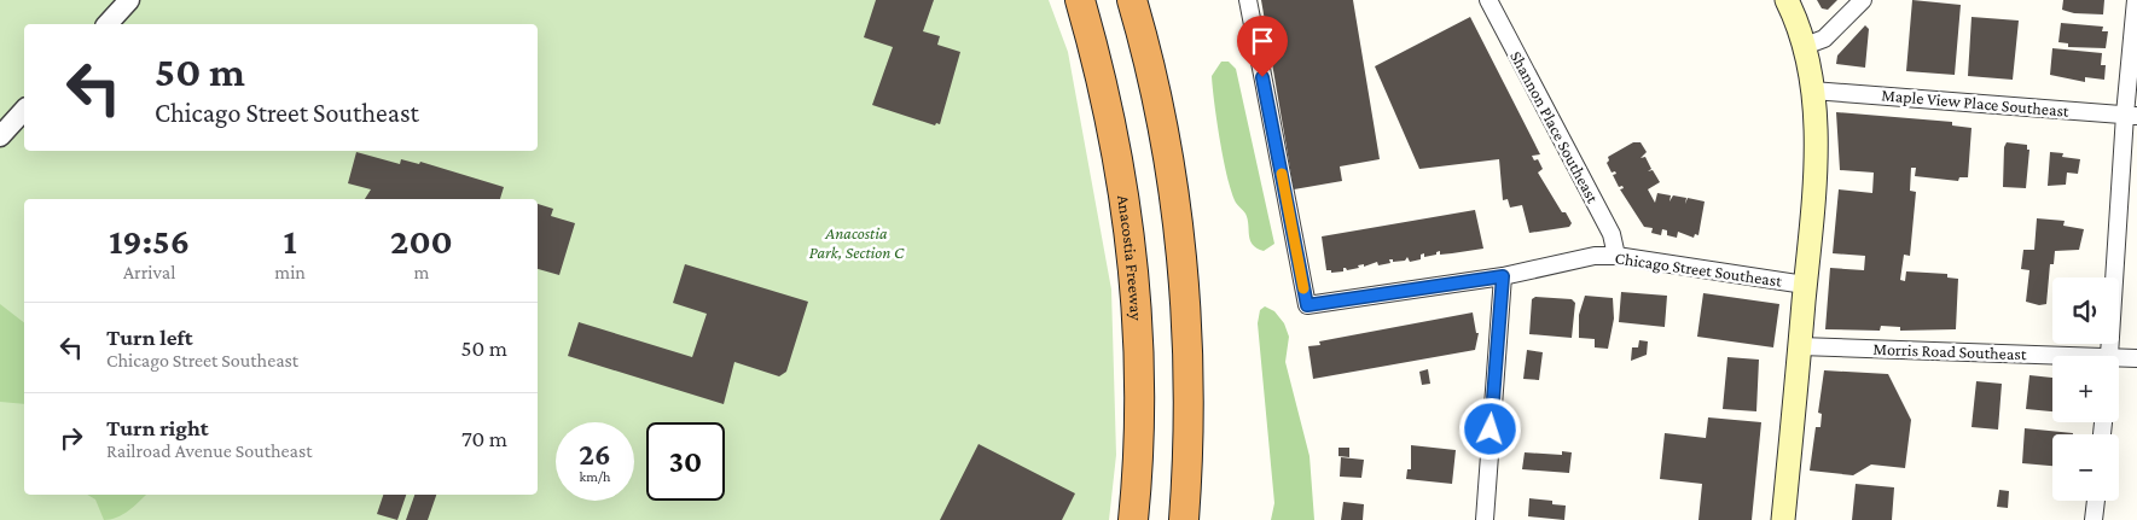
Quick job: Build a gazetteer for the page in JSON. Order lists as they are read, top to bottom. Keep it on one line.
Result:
{"streets":{"highway":["Anacostia Freeway"],"street":["Maple View Place Southeast","Shannon Place Southeast","Chicago Street Southeast","Morris Road Southeast"]},"crossings":[["Shannon Place Southeast","Chicago Street Southeast"]],"parks":["Anacostia Park, Section C"],"page":{"turn":["50 m","Chicago Street Southeast"],"eta":["19:56","Arrival","1","min","200","m"],"map_buttons":["+","−"],"list":[{"name":"Turn left","note":"Chicago Street Southeast","value":"50 m"},{"name":"Turn right","note":"Railroad Avenue Southeast","value":"70 m"}],"speed":"26 km/h","limit":"30"}}
